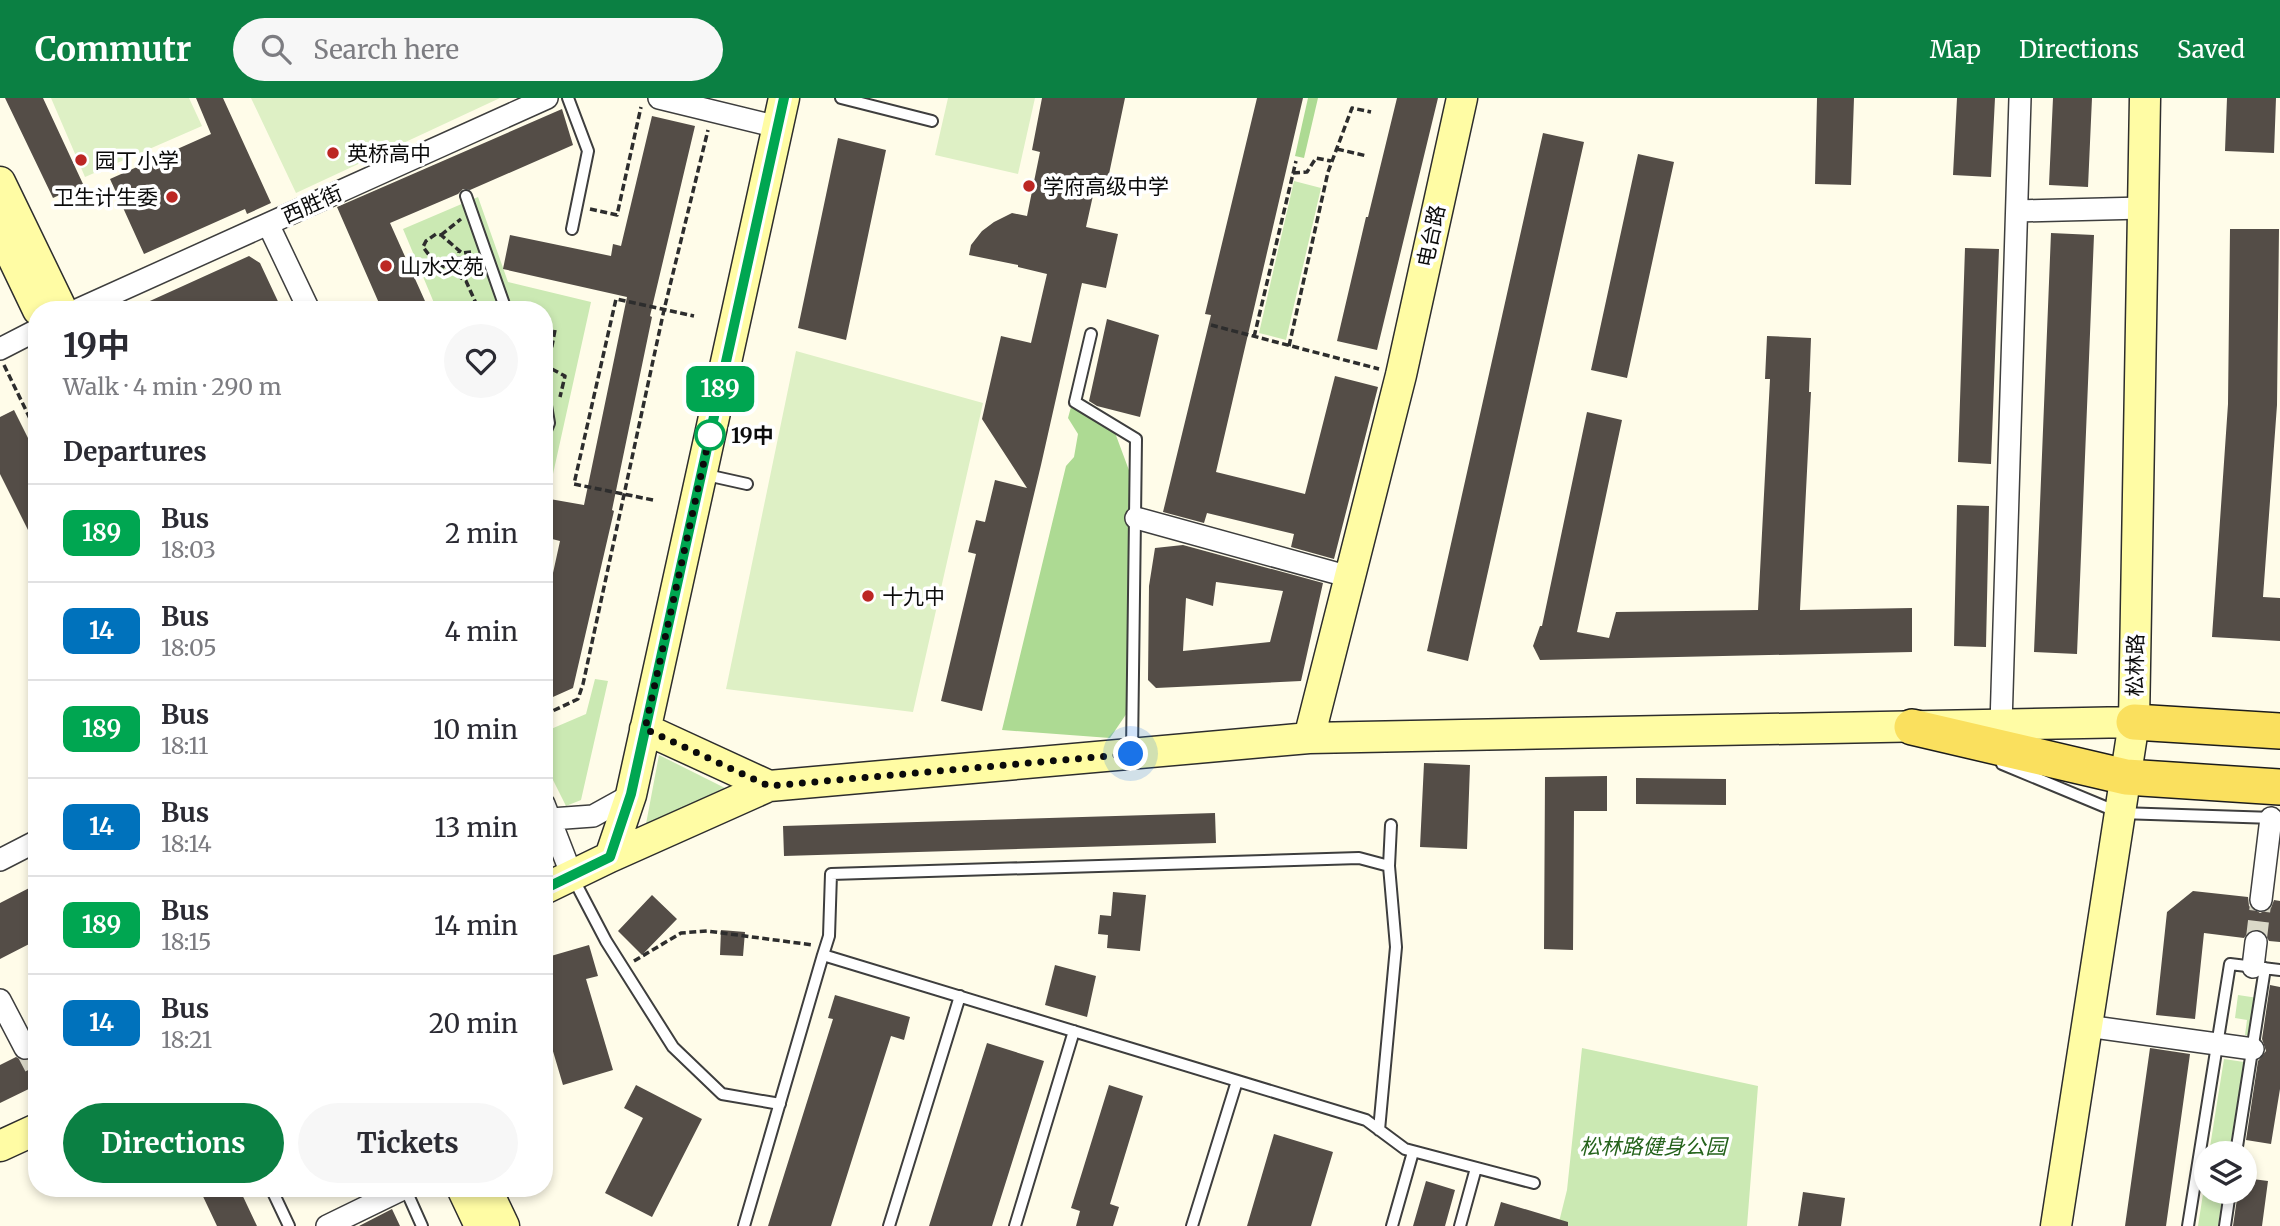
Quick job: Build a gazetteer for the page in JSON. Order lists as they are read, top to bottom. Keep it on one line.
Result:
{"streets":{"street":["西胜街","电台路","松林路"]},"parks":["松林路健身公园"],"places":["英桥高中","园丁小学","学府高级中学","卫生计生委","山水文苑","19中","十九中"],"lines":["bus line 189"],"page":{"header":"Commutr","search":"Search here","nav":["Map","Directions","Saved"],"on_map":"189","heading":[["19中","Walk · 4 min · 290 m"],"Departures"],"list":[{"mark":"189","name":"Bus","note":"18:03","value":"2 min"},{"mark":"14","name":"Bus","note":"18:05","value":"4 min"},{"mark":"189","name":"Bus","note":"18:11","value":"10 min"},{"mark":"14","name":"Bus","note":"18:14","value":"13 min"},{"mark":"189","name":"Bus","note":"18:15","value":"14 min"},{"mark":"14","name":"Bus","note":"18:21","value":"20 min"}],"buttons":["Directions","Tickets"]}}
